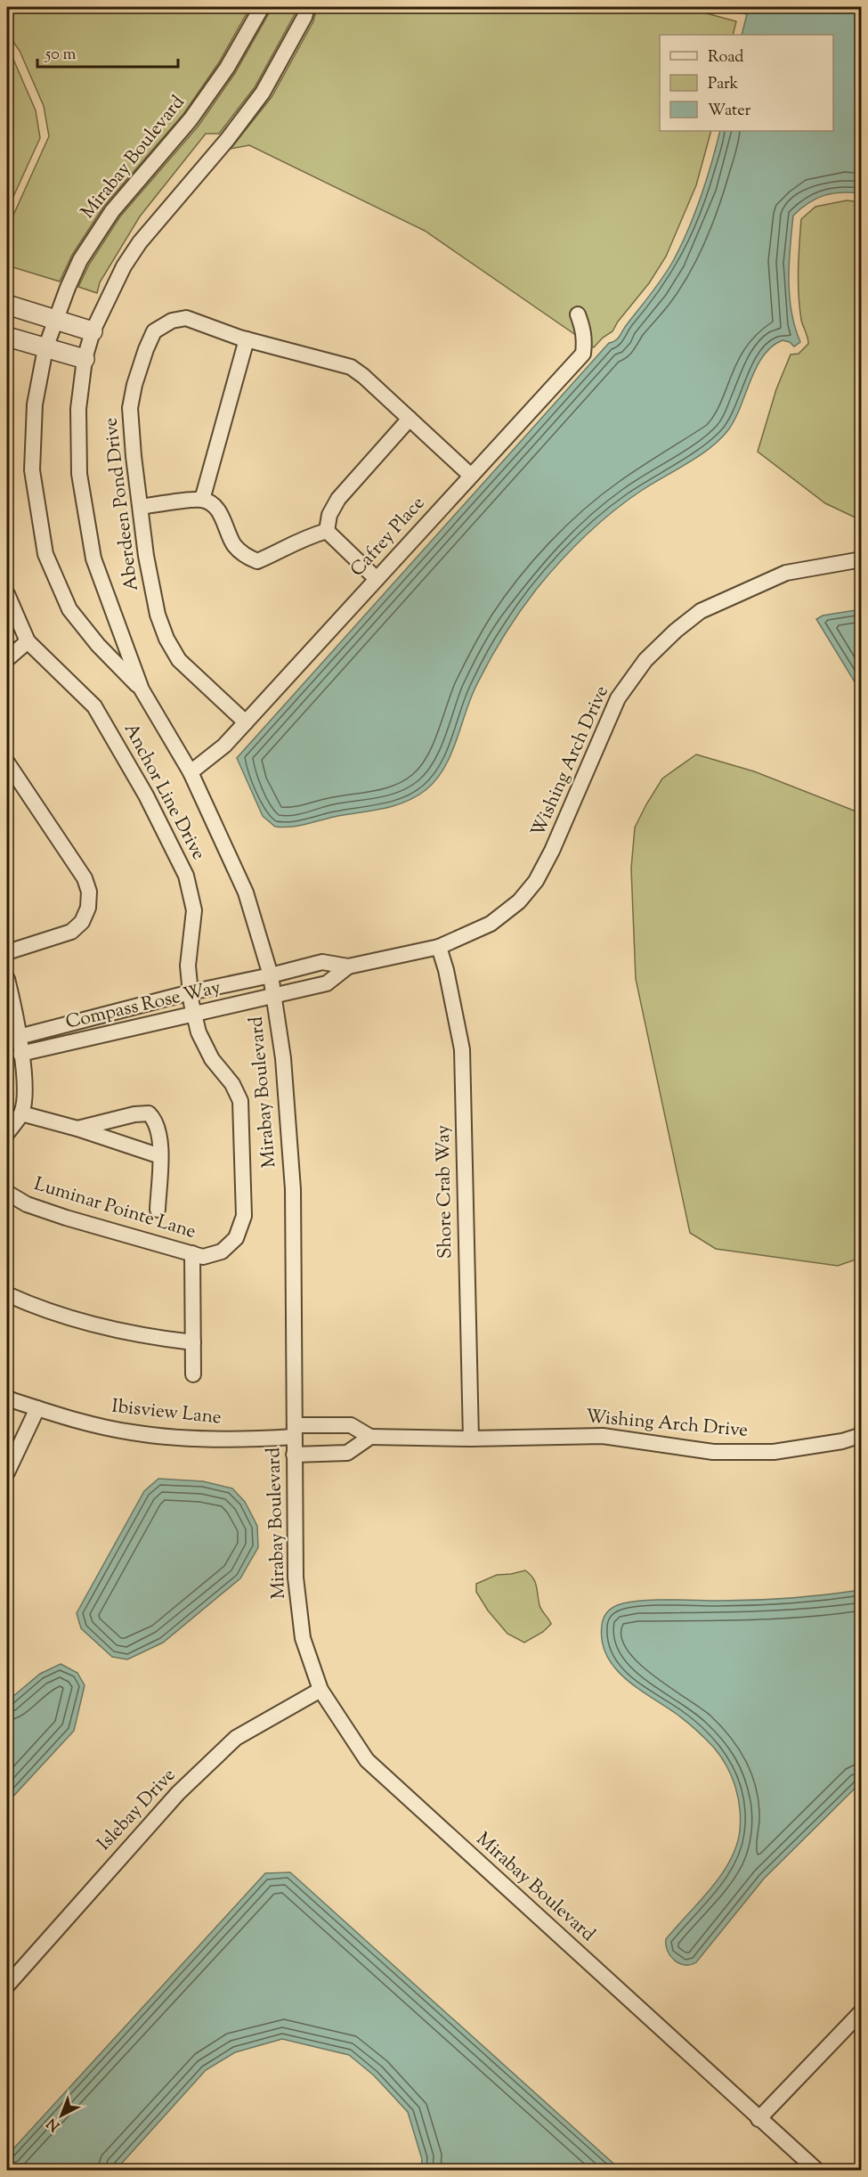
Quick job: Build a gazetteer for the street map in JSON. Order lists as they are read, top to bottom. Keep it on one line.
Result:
{"streets":{"street":["Mirabay Boulevard","Aberdeen Pond Drive","Cafrey Place","Wishing Arch Drive","Anchor Line Drive","Compass Rose Way","Shore Crab Way","Luminar Pointe Lane","Ibisview Lane","Islebay Drive"]},"crossings":[["Mirabay Boulevard","Cafrey Place"],["Mirabay Boulevard","Wishing Arch Drive"],["Mirabay Boulevard","Compass Rose Way"],["Mirabay Boulevard","Ibisview Lane"],["Mirabay Boulevard","Islebay Drive"],["Aberdeen Pond Drive","Cafrey Place"],["Wishing Arch Drive","Compass Rose Way"],["Wishing Arch Drive","Shore Crab Way"],["Wishing Arch Drive","Ibisview Lane"],["Anchor Line Drive","Compass Rose Way"],["Anchor Line Drive","Luminar Pointe Lane"],["Compass Rose Way","Luminar Pointe Lane"]],"legend":["Road","Park","Water"],"scale_bar":"50 m","north":"bottom left"}
